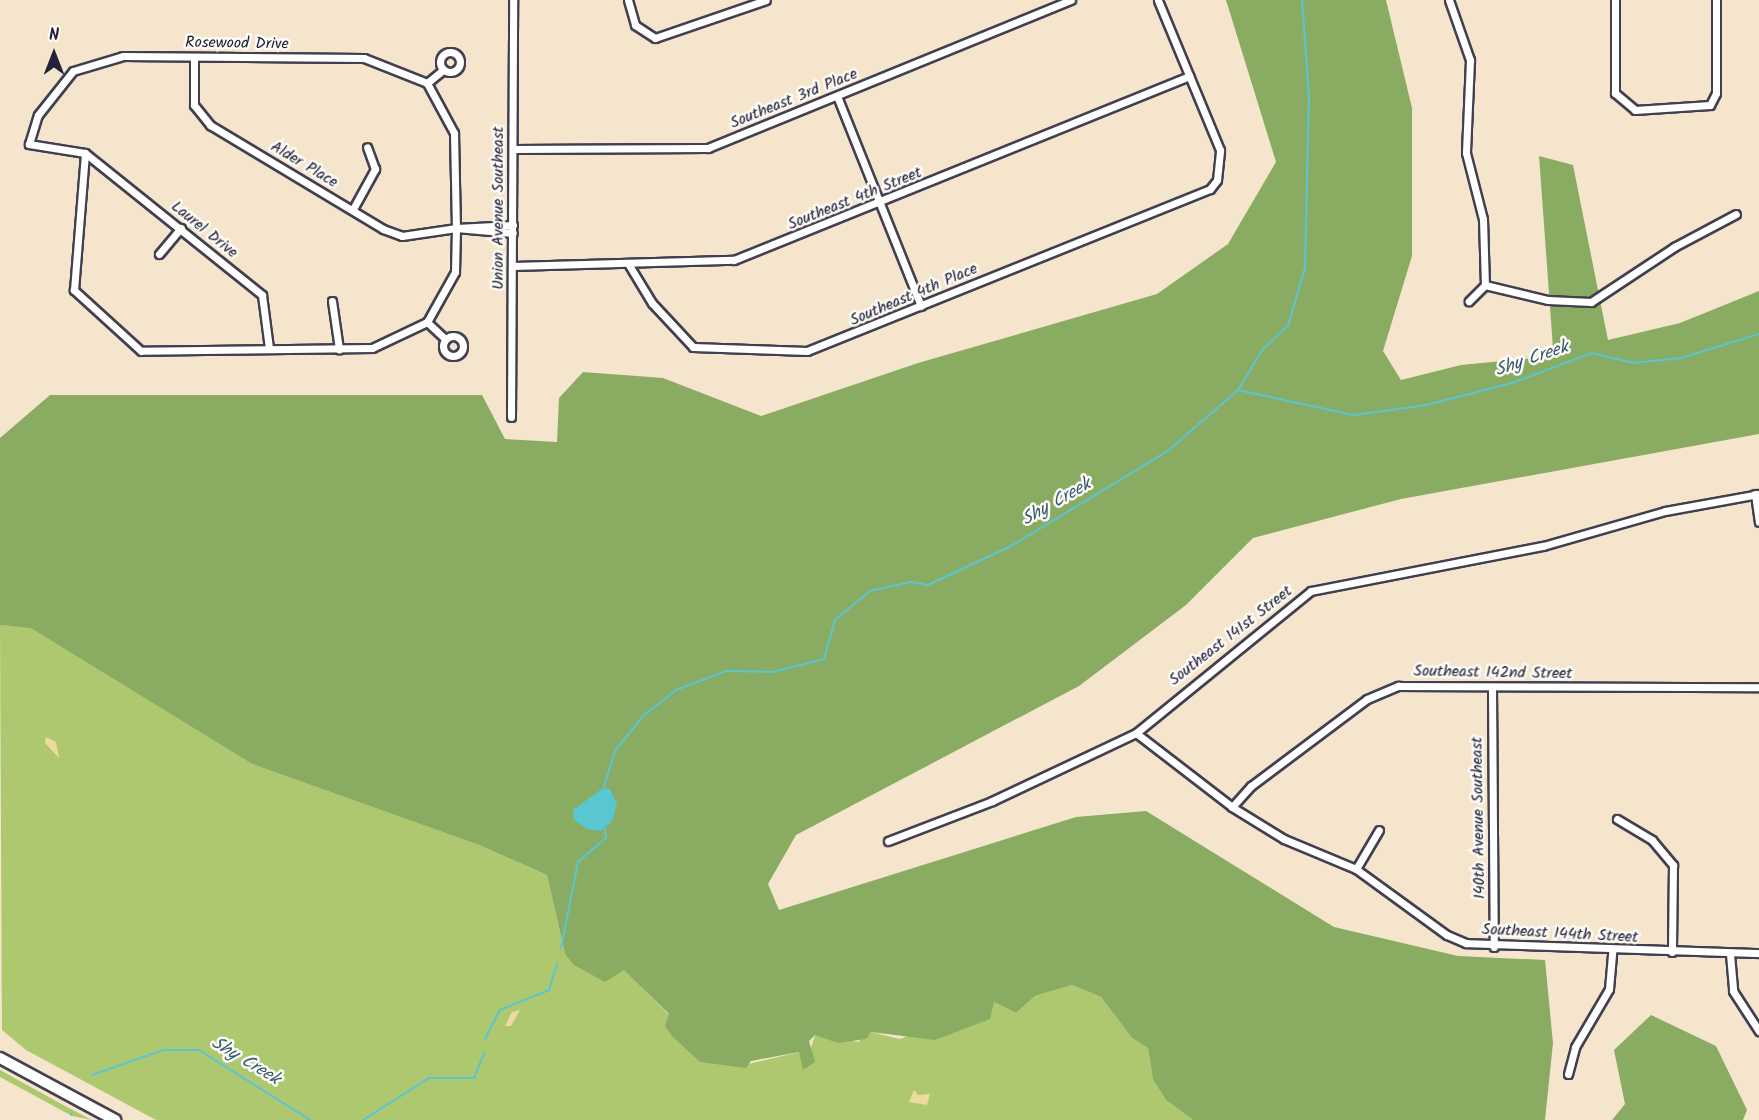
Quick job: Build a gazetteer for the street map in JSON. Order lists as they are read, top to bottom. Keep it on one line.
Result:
{"streets":{"street":["Rosewood Drive","Southeast 3rd Place","Alder Place","Southeast 4th Street","Union Avenue Southeast","Laurel Drive","Southeast 4th Place","Southeast 141st Street","Southeast 142nd Street","140th Avenue Southeast","Southeast 144th Street"]},"crossings":[["Rosewood Drive","Alder Place"],["Rosewood Drive","Laurel Drive"],["Southeast 3rd Place","Union Avenue Southeast"],["Southeast 4th Street","Union Avenue Southeast"],["Southeast 4th Street","Southeast 4th Place"],["Southeast 141st Street","Southeast 144th Street"],["Southeast 142nd Street","140th Avenue Southeast"],["Southeast 142nd Street","Southeast 144th Street"],["140th Avenue Southeast","Southeast 144th Street"]],"water":["Shy Creek"],"north":"top"}
